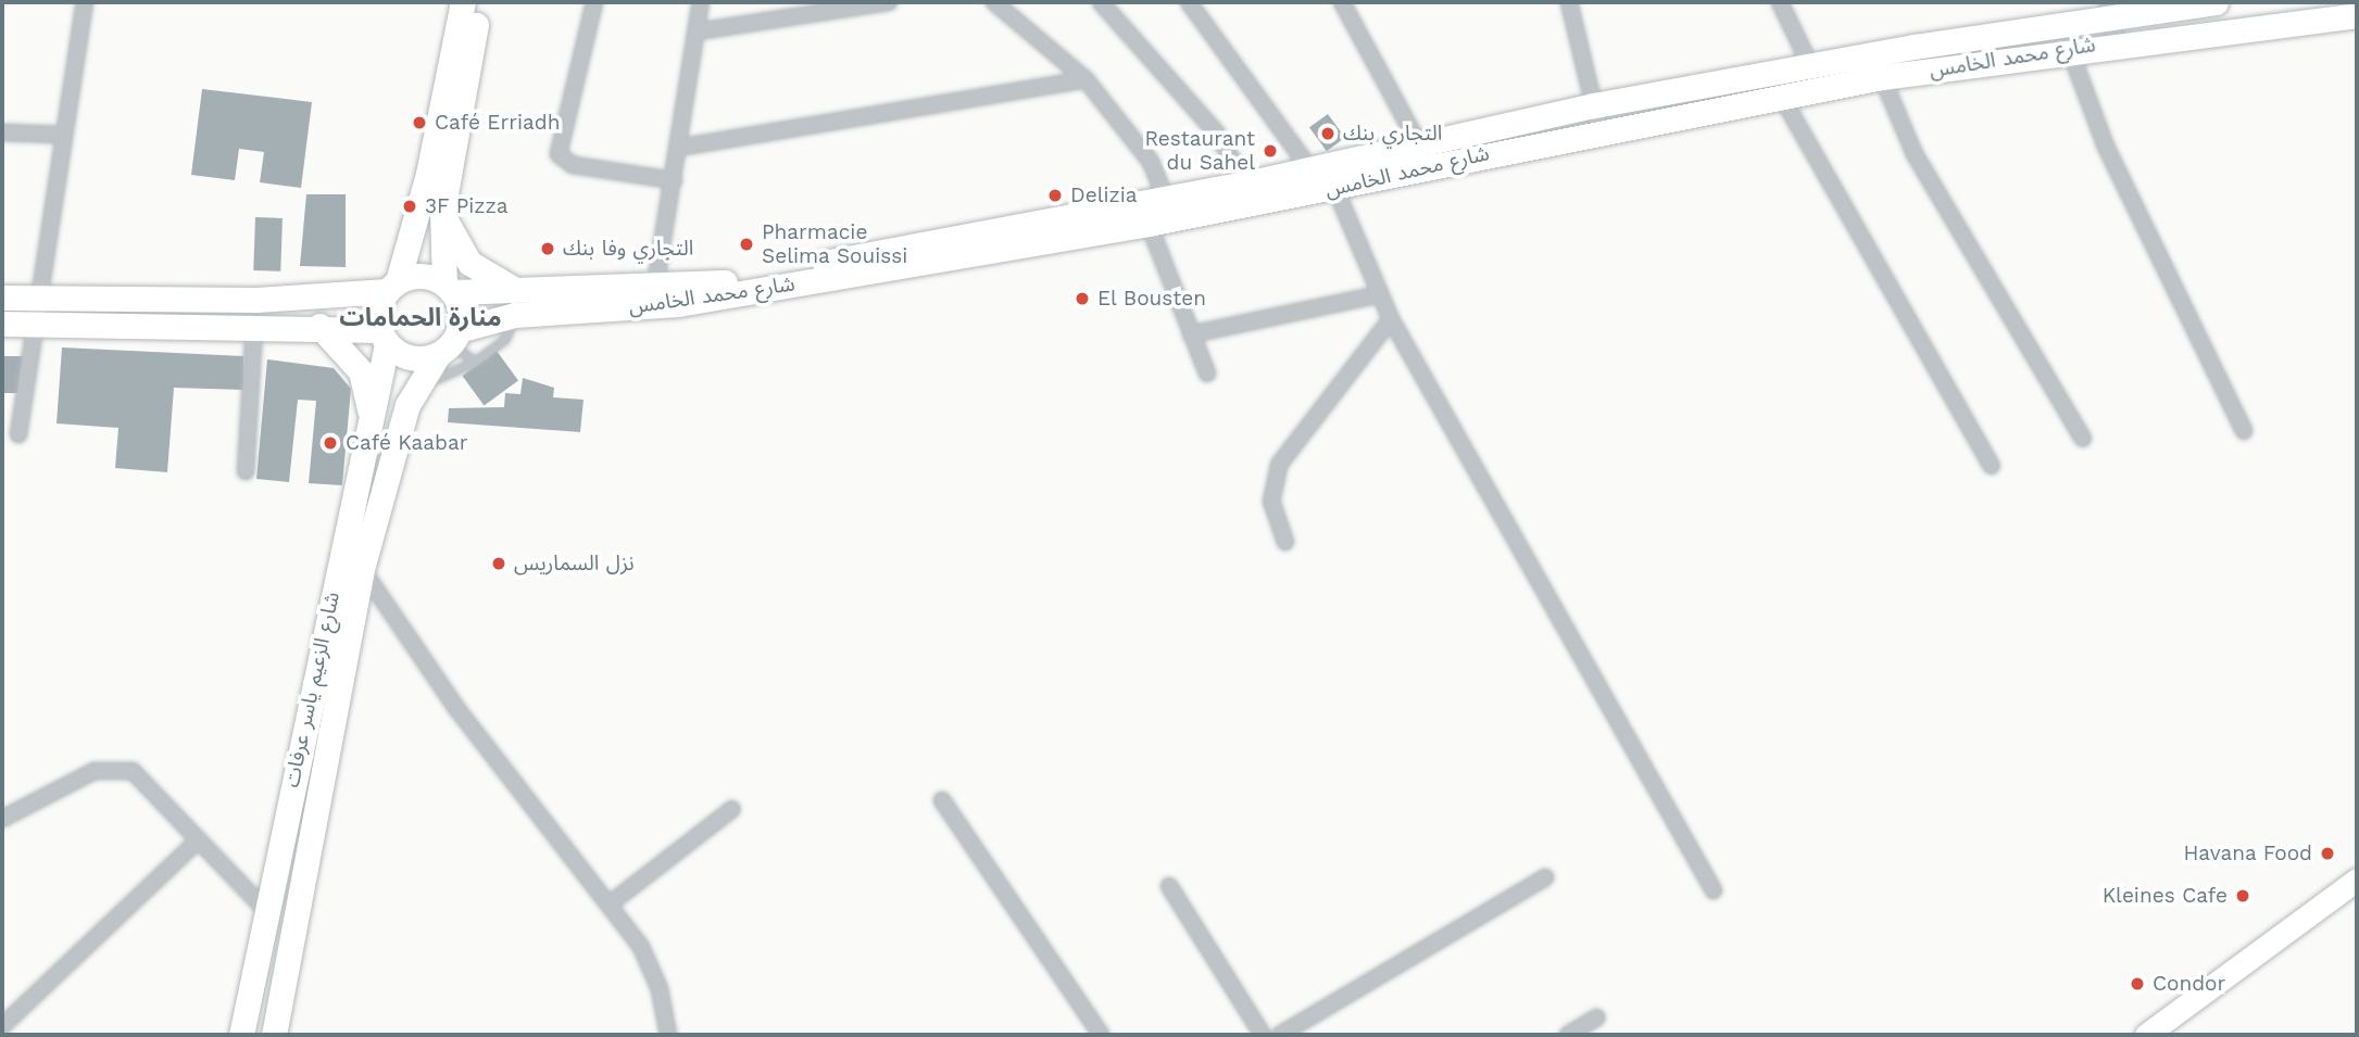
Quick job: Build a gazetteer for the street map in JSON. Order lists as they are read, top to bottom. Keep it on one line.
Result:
{"streets":{"main road":["شارع محمد الخامس","شارع الزعيم ياسر عرفات"]},"crossings":[["شارع محمد الخامس","شارع الزعيم ياسر عرفات"]],"districts":["منارة الحمامات"],"places":["Café Erriadh","التجاري بنك","Restaurant du Sahel","Delizia","3F Pizza","Pharmacie Selima Souissi","التجاري وفا بنك","El Bousten","Café Kaabar","نزل السماريس","Havana Food","Kleines Cafe","Condor"]}
